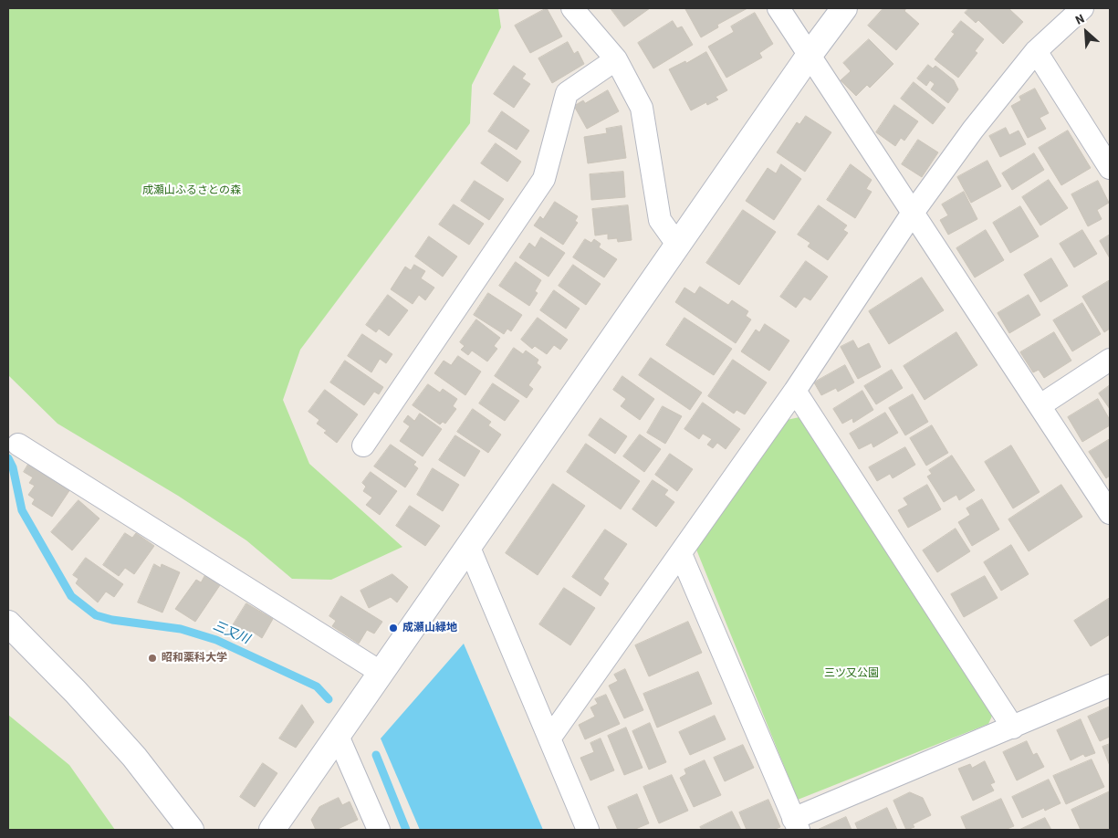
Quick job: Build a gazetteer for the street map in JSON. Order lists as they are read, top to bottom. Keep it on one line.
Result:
{"water":["三又川"],"parks":["成瀬山ふるさとの森","三ツ又公園"],"places":["成瀬山緑地","昭和薬科大学"],"north":"top left"}
